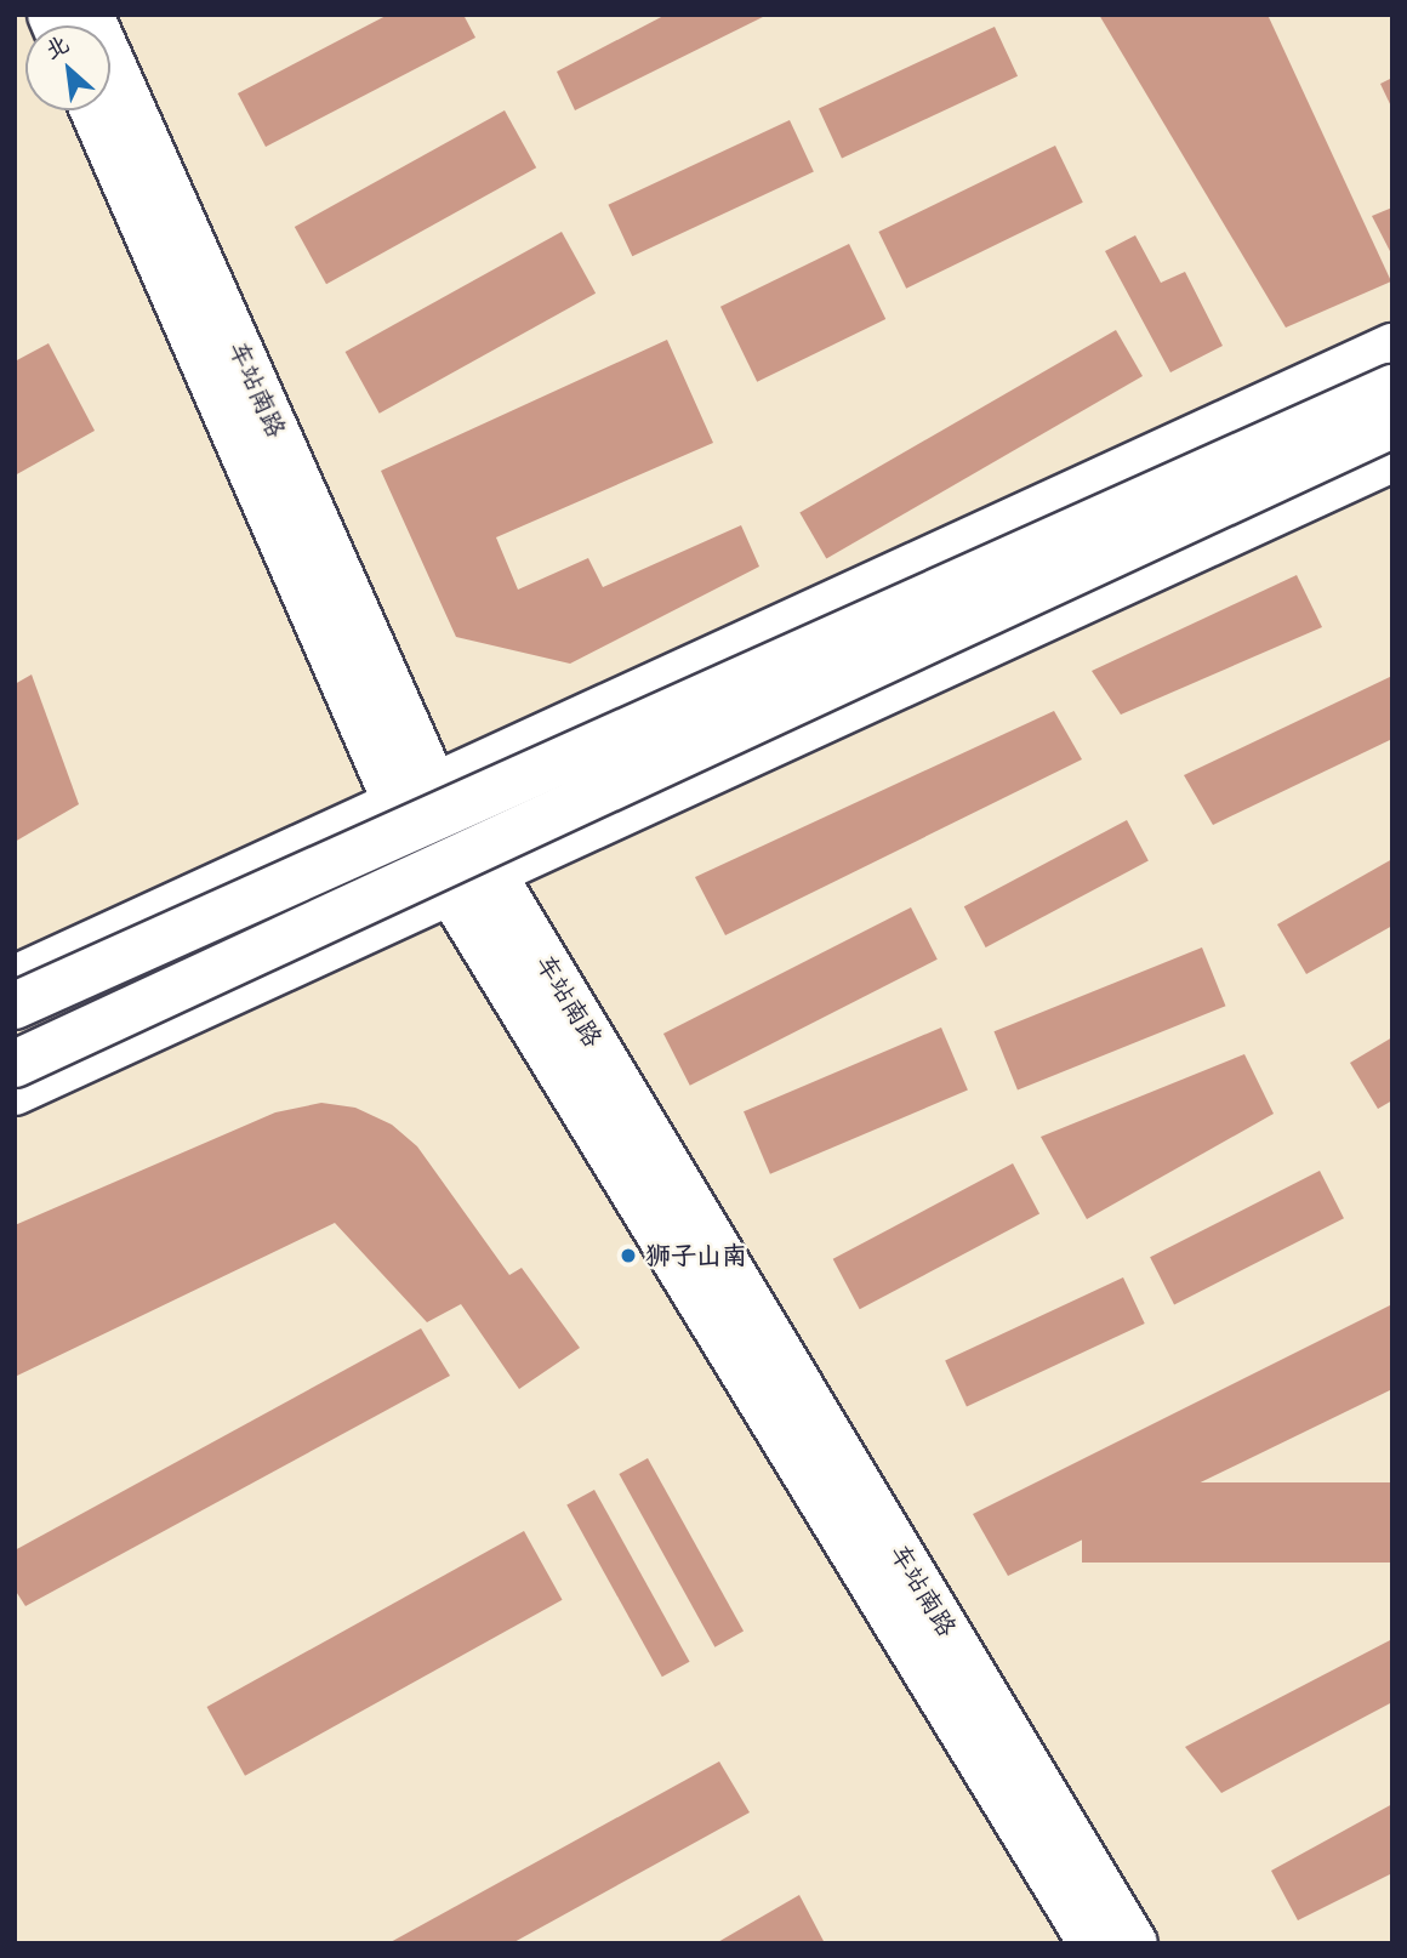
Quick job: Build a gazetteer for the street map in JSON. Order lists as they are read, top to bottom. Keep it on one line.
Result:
{"streets":{"main road":["车站南路"]},"places":["狮子山南"],"north":"top left"}
